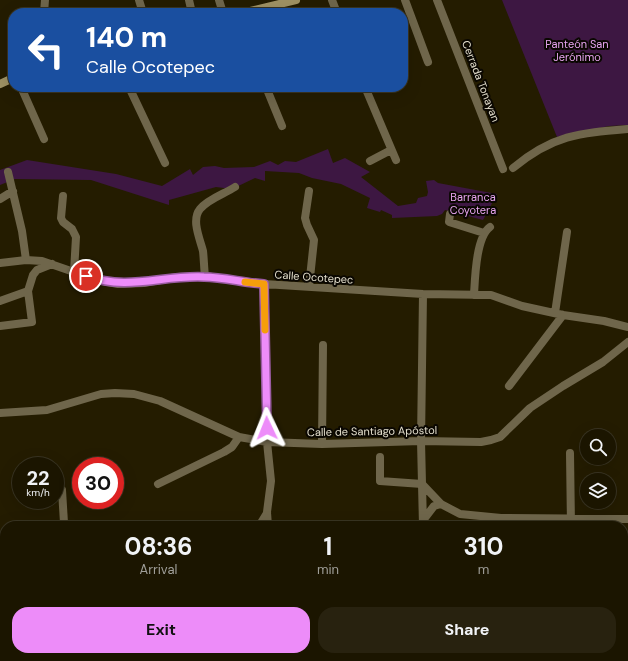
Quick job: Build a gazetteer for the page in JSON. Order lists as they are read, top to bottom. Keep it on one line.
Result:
{"streets":{"street":["Cerrada Tonayan","Calle Ocotepec","Calle de Santiago Apóstol"]},"parks":["Panteón San Jerónimo","Barranca Coyotera"],"page":{"turn":["140 m","Calle Ocotepec"],"speed":"22 km/h","limit":"30","eta":["08:36","Arrival","1","min","310","m"],"buttons":["Exit","Share"]}}
